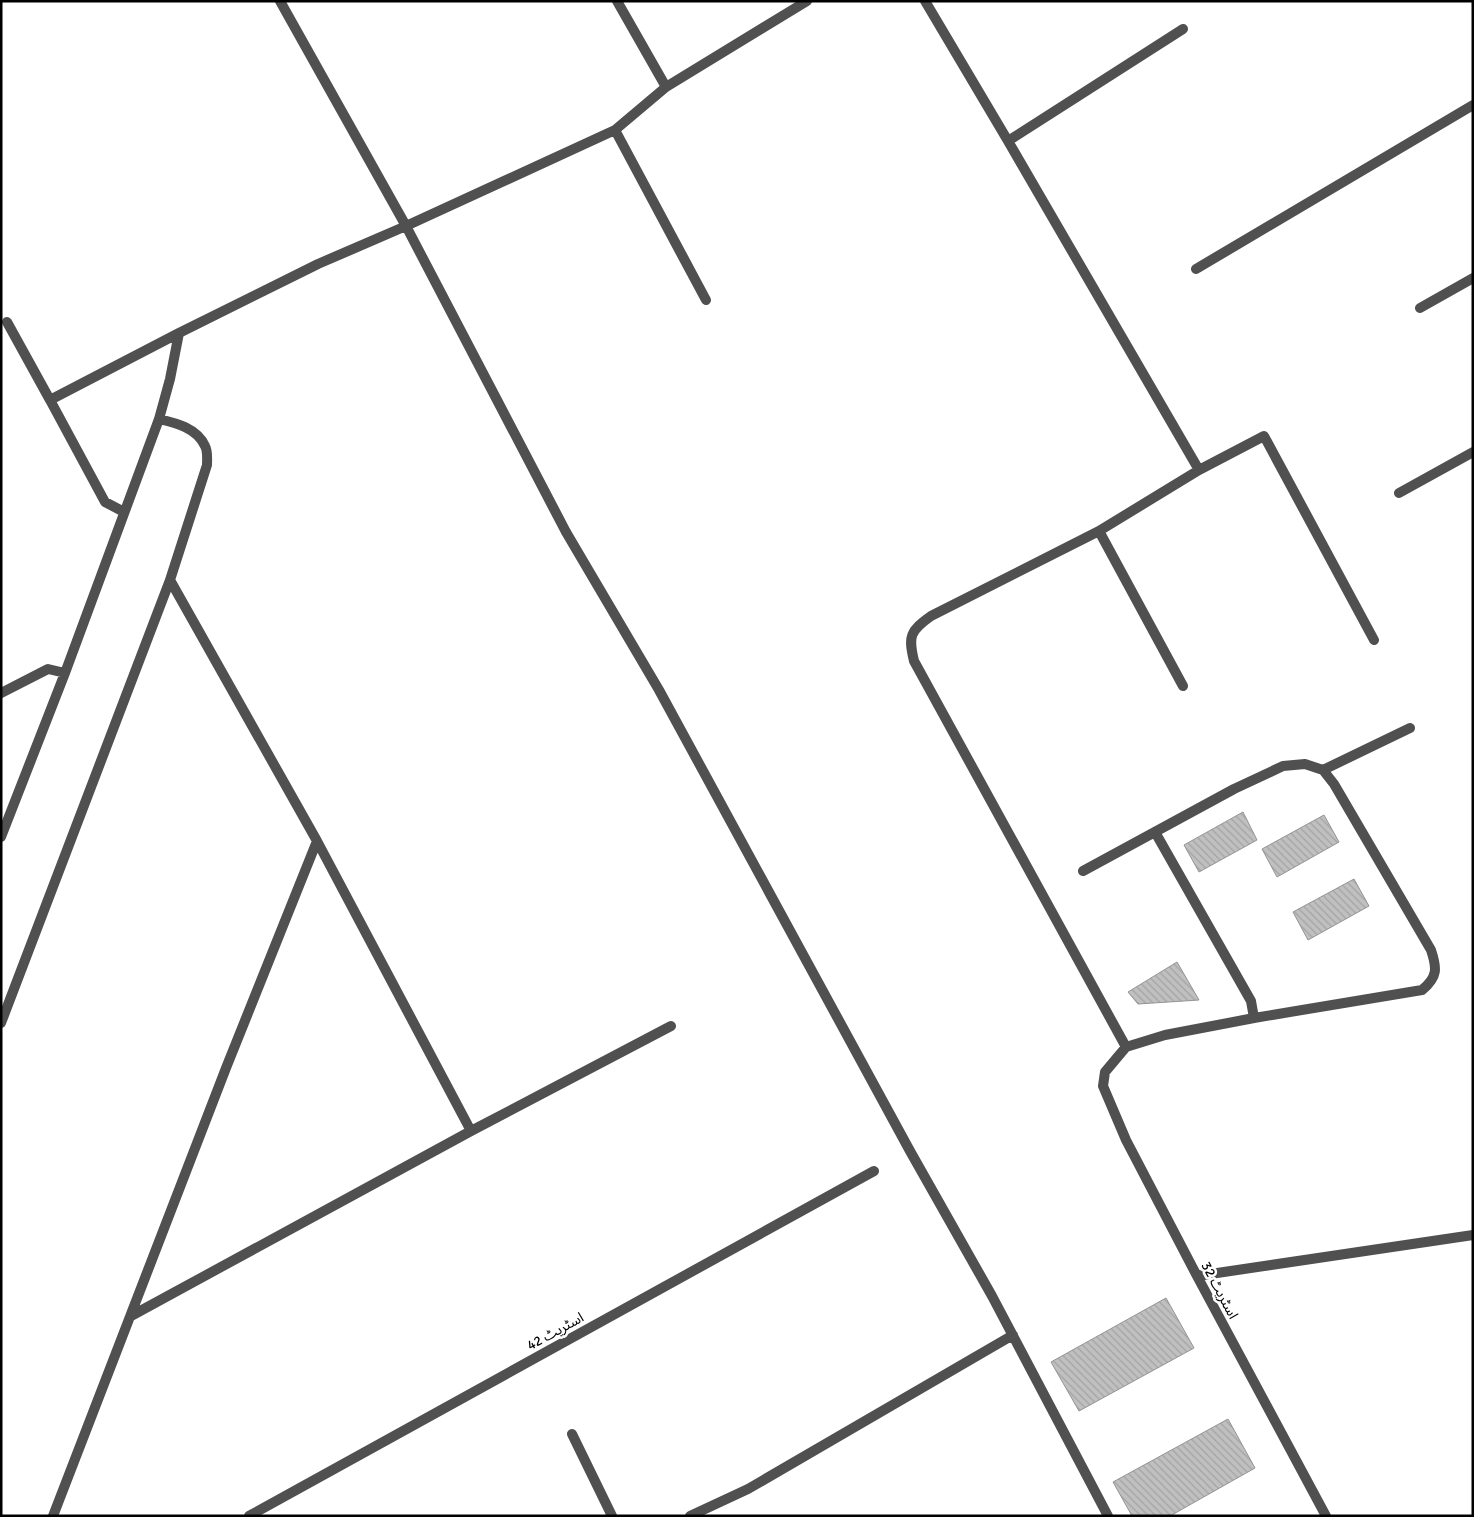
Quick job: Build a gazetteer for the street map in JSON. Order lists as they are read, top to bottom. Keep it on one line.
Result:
{"streets":{"street":["اسٹریٹ 32","اسٹریٹ 42"]}}
